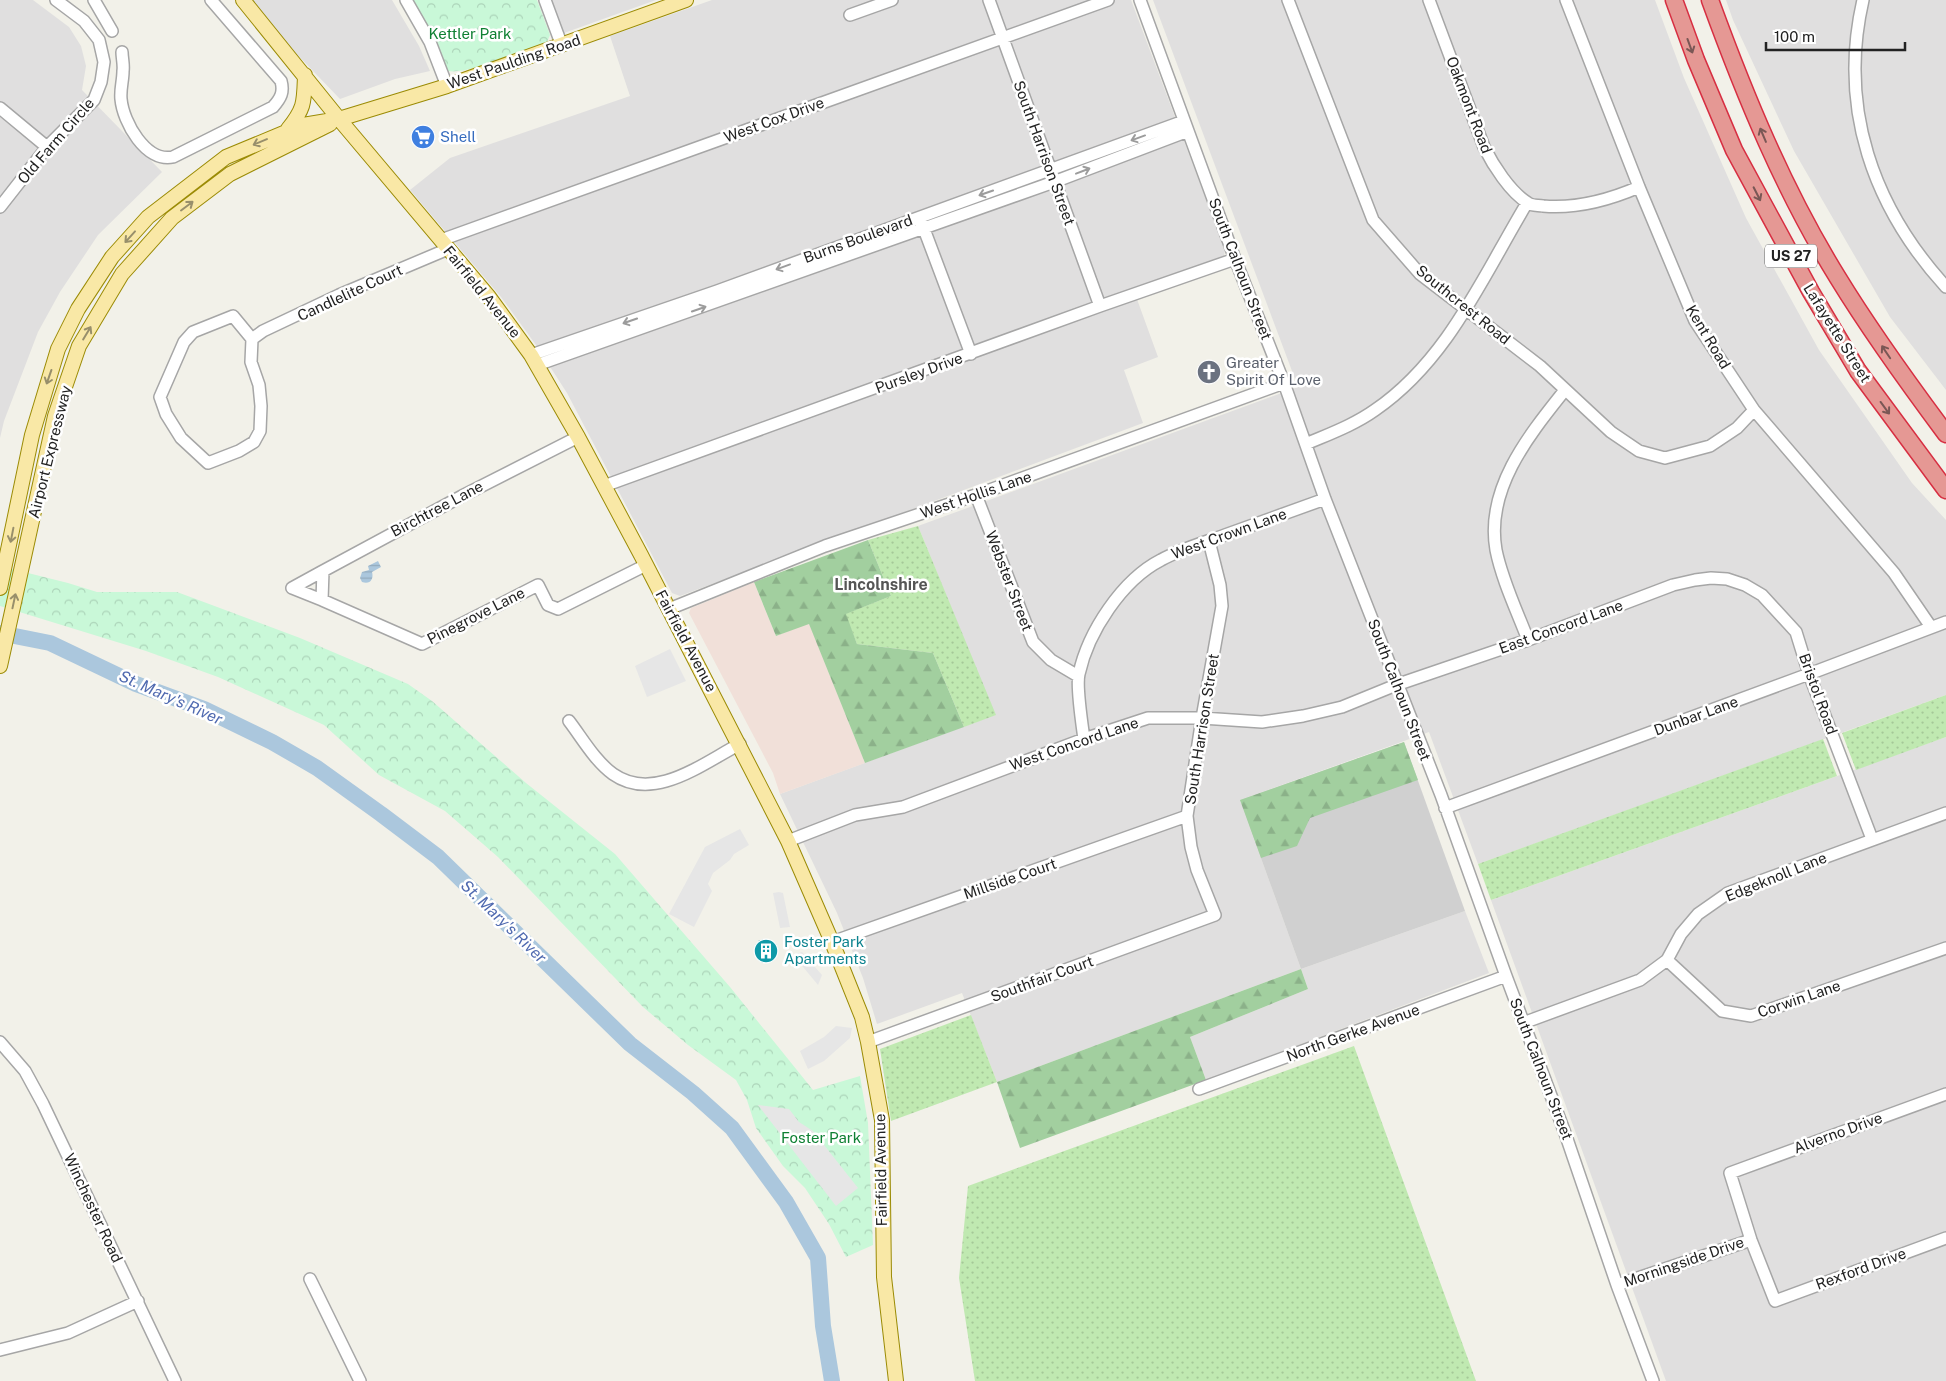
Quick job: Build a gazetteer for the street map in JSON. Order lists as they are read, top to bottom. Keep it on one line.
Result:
{"streets":{"highway":["US 27","Lafayette Street"],"main road":["West Paulding Road","Fairfield Avenue","Airport Expressway"],"street":["Oakmont Road","West Cox Drive","Old Farm Circle","South Harrison Street","Burns Boulevard","South Calhoun Street","Candlelite Court","Southcrest Road","Kent Road","Pursley Drive","West Hollis Lane","Birchtree Lane","West Crown Lane","Webster Street","Pinegrove Lane","East Concord Lane","Bristol Road","Dunbar Lane","West Concord Lane","Edgeknoll Lane","Millside Court","Southfair Court","Corwin Lane","North Gerke Avenue","Alverno Drive","Winchester Road","Morningside Drive","Rexford Drive"]},"crossings":[["West Paulding Road","Fairfield Avenue"],["West Paulding Road","Airport Expressway"],["West Cox Drive","South Harrison Street"],["West Cox Drive","Fairfield Avenue"],["West Cox Drive","Candlelite Court"],["South Harrison Street","Burns Boulevard"],["South Harrison Street","Pursley Drive"],["South Harrison Street","West Crown Lane"],["South Harrison Street","West Concord Lane"],["South Harrison Street","Millside Court"],["South Harrison Street","Southfair Court"],["Burns Boulevard","South Calhoun Street"],["Burns Boulevard","Fairfield Avenue"],["South Calhoun Street","Pursley Drive"],["South Calhoun Street","West Hollis Lane"],["South Calhoun Street","West Crown Lane"],["South Calhoun Street","East Concord Lane"],["South Calhoun Street","Dunbar Lane"],["South Calhoun Street","West Concord Lane"],["South Calhoun Street","Edgeknoll Lane"],["South Calhoun Street","North Gerke Avenue"],["South Calhoun Street","Morningside Drive"],["Fairfield Avenue","Candlelite Court"],["Fairfield Avenue","Pursley Drive"],["Fairfield Avenue","Airport Expressway"],["Fairfield Avenue","West Hollis Lane"],["Fairfield Avenue","Birchtree Lane"],["Fairfield Avenue","Pinegrove Lane"],["Fairfield Avenue","West Concord Lane"],["Fairfield Avenue","Millside Court"],["Fairfield Avenue","Southfair Court"],["Southcrest Road","Kent Road"],["Kent Road","Dunbar Lane"],["West Hollis Lane","Webster Street"],["Birchtree Lane","Pinegrove Lane"],["West Crown Lane","Webster Street"],["West Crown Lane","West Concord Lane"],["East Concord Lane","Bristol Road"],["East Concord Lane","West Concord Lane"],["Bristol Road","Dunbar Lane"],["Bristol Road","Edgeknoll Lane"],["Edgeknoll Lane","Corwin Lane"],["Alverno Drive","Morningside Drive"],["Alverno Drive","Rexford Drive"],["Morningside Drive","Rexford Drive"]],"districts":["Lincolnshire"],"water":["St. Mary's River"],"parks":["Kettler Park","Foster Park"],"places":{"supermarket":["Shell"],"church":["Greater Spirit Of Love"],"building":["Foster Park Apartments"]},"scale_bar":"100 m"}
